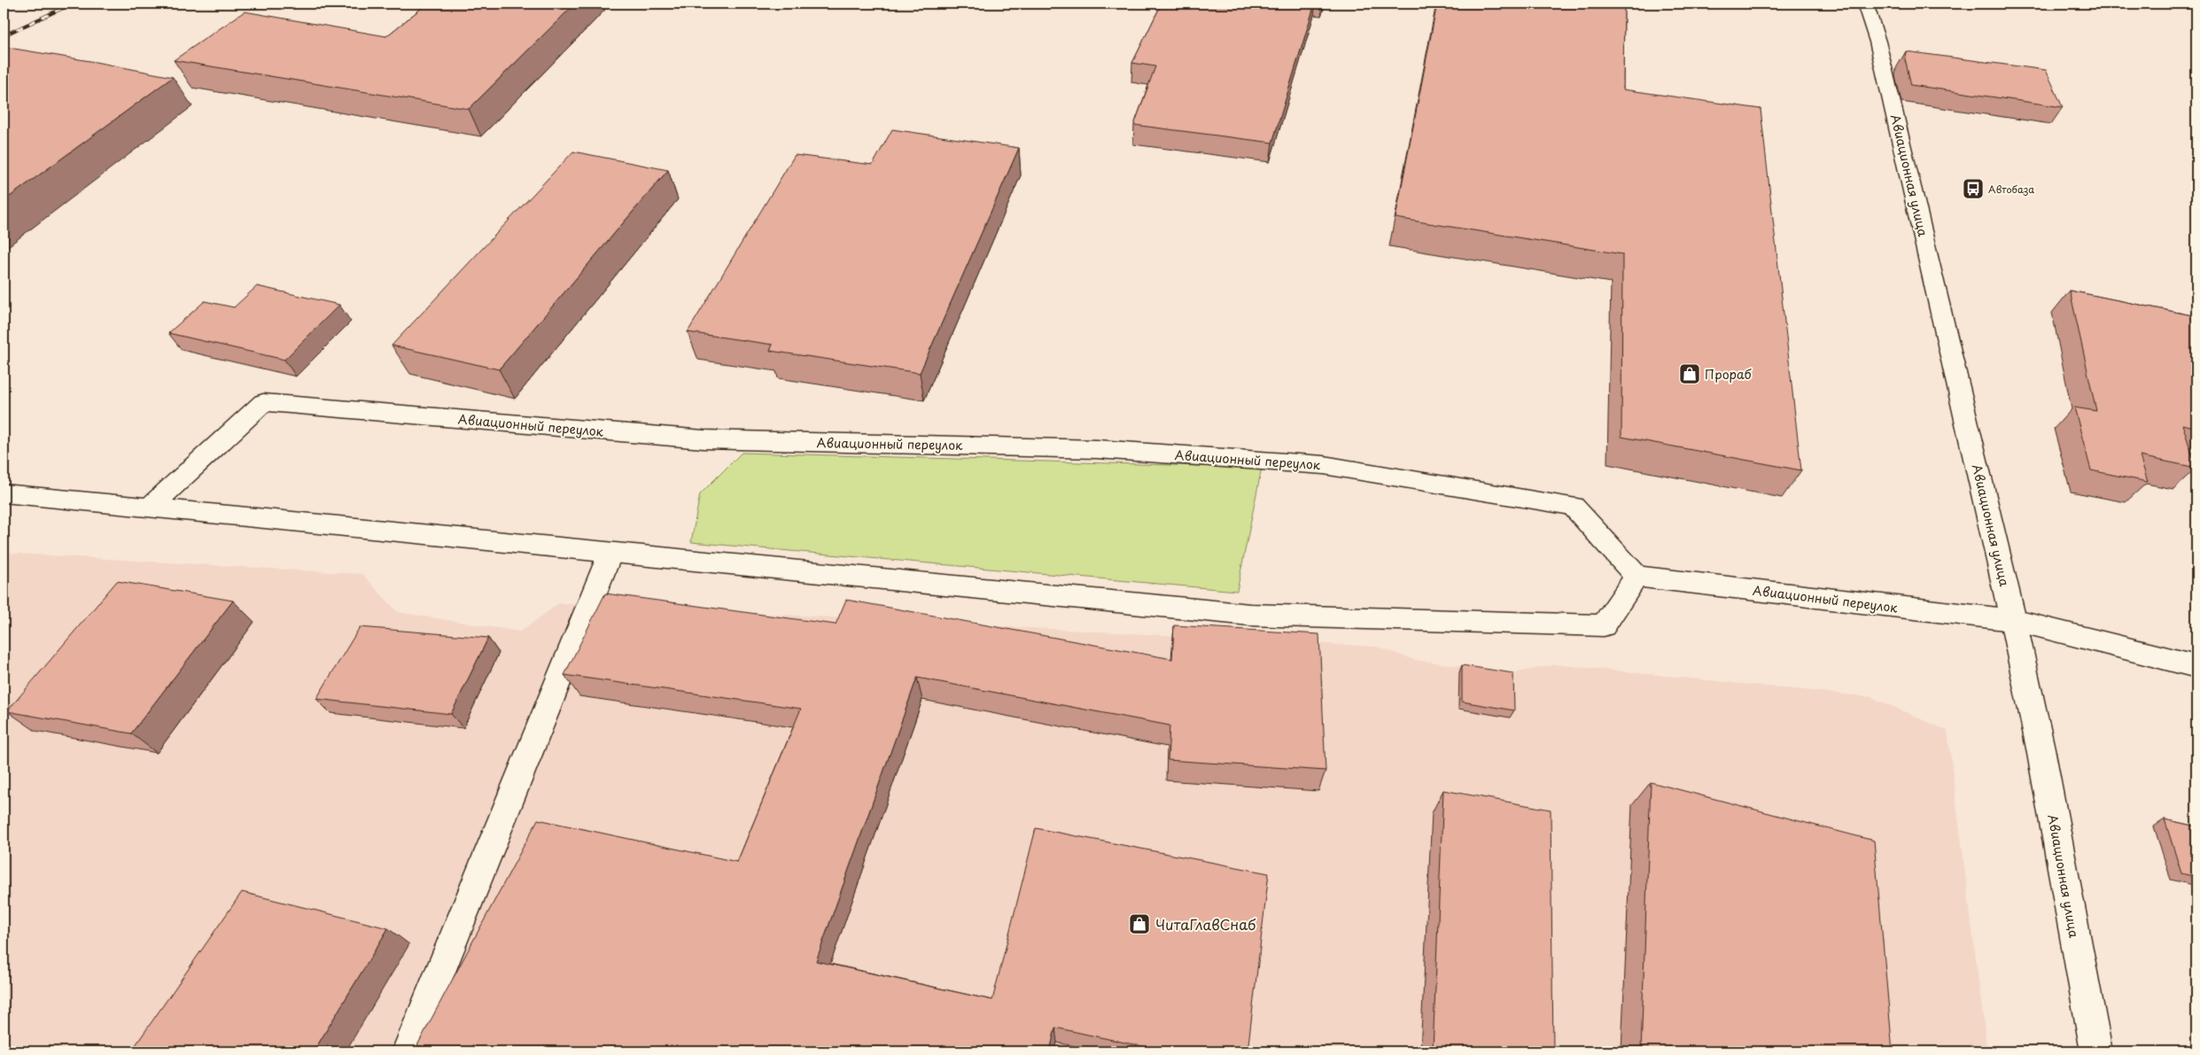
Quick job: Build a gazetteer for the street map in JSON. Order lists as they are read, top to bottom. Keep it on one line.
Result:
{"streets":{"street":["Авиационная улица","Авиационный переулок"]},"crossings":[["Авиационная улица","Авиационный переулок"]],"places":{"bus stop":["Автобаза"],"shop":["Прораб","ЧитаГлавСнаб"]}}
